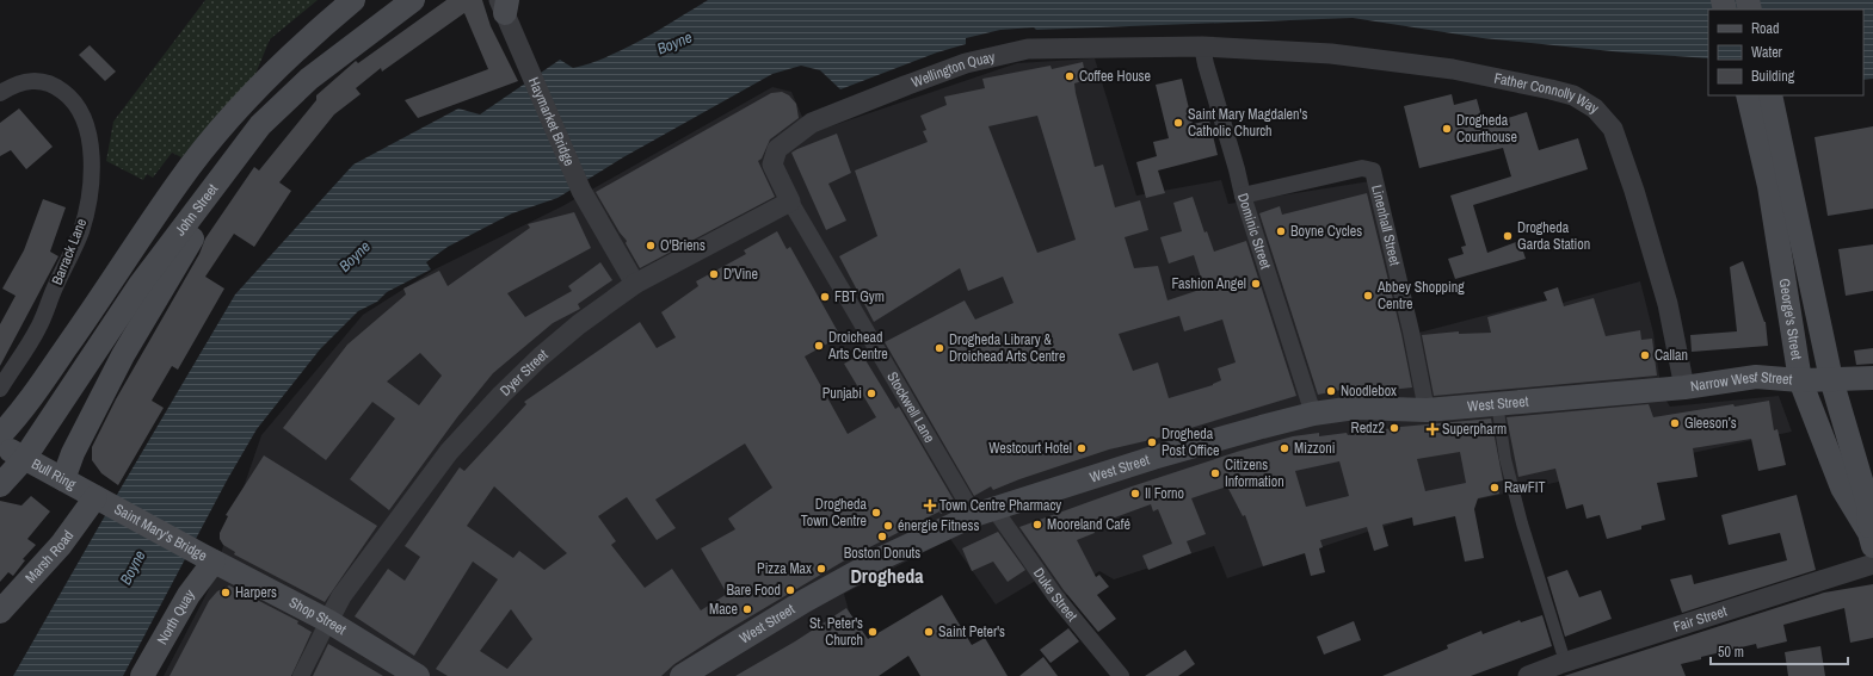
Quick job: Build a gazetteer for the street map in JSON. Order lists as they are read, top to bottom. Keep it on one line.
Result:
{"streets":{"main road":["John Street","George's Street","Narrow West Street","West Street","Bull Ring","Saint Mary's Bridge","Marsh Road","Shop Street","North Quay"],"street":["Wellington Quay","Father Connolly Way","Haymarket Bridge","Linenhall Street","Dominic Street","Barrack Lane","Dyer Street","Stockwell Lane","Duke Street","Fair Street"]},"crossings":[["Wellington Quay","Father Connolly Way"],["Wellington Quay","Dominic Street"],["Wellington Quay","Dyer Street"],["Wellington Quay","Stockwell Lane"],["Father Connolly Way","Dominic Street"],["Father Connolly Way","Narrow West Street"],["Father Connolly Way","West Street"],["Haymarket Bridge","Dyer Street"],["John Street","Bull Ring"],["Linenhall Street","Dominic Street"],["Linenhall Street","West Street"],["Dominic Street","West Street"],["George's Street","Narrow West Street"],["Dyer Street","Stockwell Lane"],["Dyer Street","Shop Street"],["Narrow West Street","West Street"],["West Street","Stockwell Lane"],["West Street","Duke Street"],["Stockwell Lane","Duke Street"],["Bull Ring","Saint Mary's Bridge"],["Bull Ring","Marsh Road"],["Saint Mary's Bridge","Marsh Road"],["Saint Mary's Bridge","Shop Street"],["Saint Mary's Bridge","North Quay"],["Shop Street","North Quay"]],"districts":["Drogheda"],"water":["Boyne"],"places":{"other":["Coffee House","Saint Mary Magdalen's Catholic Church","Drogheda Courthouse","Boyne Cycles","Drogheda Garda Station","O'Briens","D'Vine","Fashion Angel","Abbey Shopping Centre","FBT Gym","Droichead Arts Centre","Drogheda Library & Droichead Arts Centre","Callan","Noodlebox","Punjabi","Gleeson’s","Redz2","Drogheda Post Office","Westcourt Hotel","Mizzoni","Citizens Information","RawFIT","Il Forno","Drogheda Town Centre","Mooreland Café","énergie Fitness","Boston Donuts","Pizza Max","Bare Food","Harpers","Mace","St. Peter's Church","Saint Peter's"],"health":["Superpharm","Town Centre Pharmacy"]},"legend":["Road","Water","Building"],"scale_bar":"50 m"}
